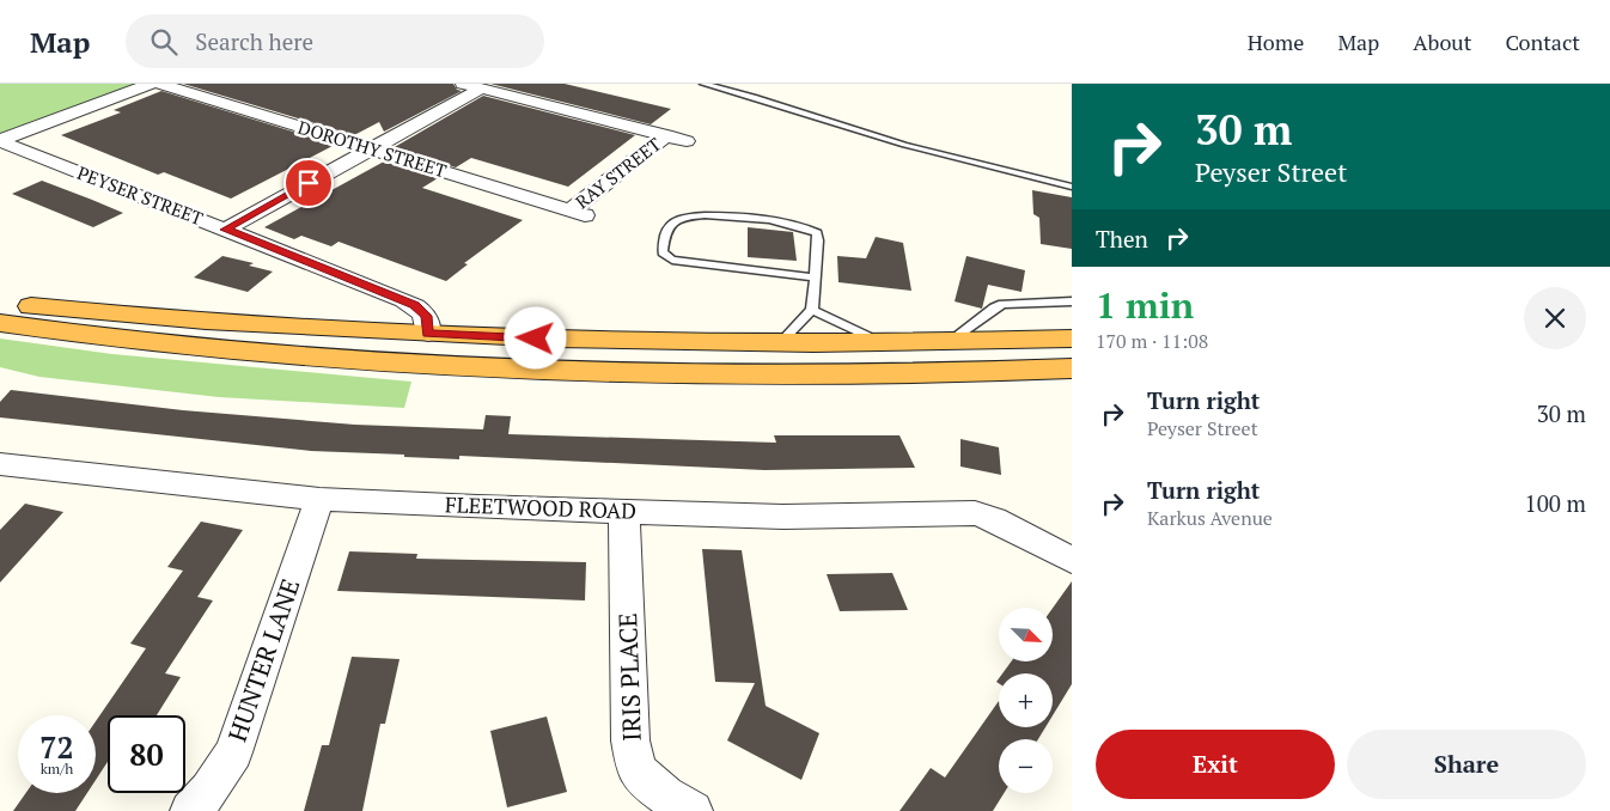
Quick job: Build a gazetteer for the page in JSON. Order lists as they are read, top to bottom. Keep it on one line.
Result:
{"streets":{"street":["DOROTHY STREET","RAY STREET","PEYSER STREET","FLEETWOOD ROAD","HUNTER LANE","IRIS PLACE"]},"crossings":[["DOROTHY STREET","RAY STREET"],["FLEETWOOD ROAD","HUNTER LANE"],["FLEETWOOD ROAD","IRIS PLACE"]],"north":"bottom right","page":{"header":"Map","search":"Search here","nav":["Home","Map","About","Contact"],"turn":["30 m","Peyser Street"],"then":"Then","heading":["1 min","170 m · 11:08"],"list":[{"name":"Turn right","note":"Peyser Street","value":"30 m"},{"name":"Turn right","note":"Karkus Avenue","value":"100 m"}],"map_buttons":["+","−"],"speed":"72 km/h","limit":"80","buttons":["Exit","Share"]}}
